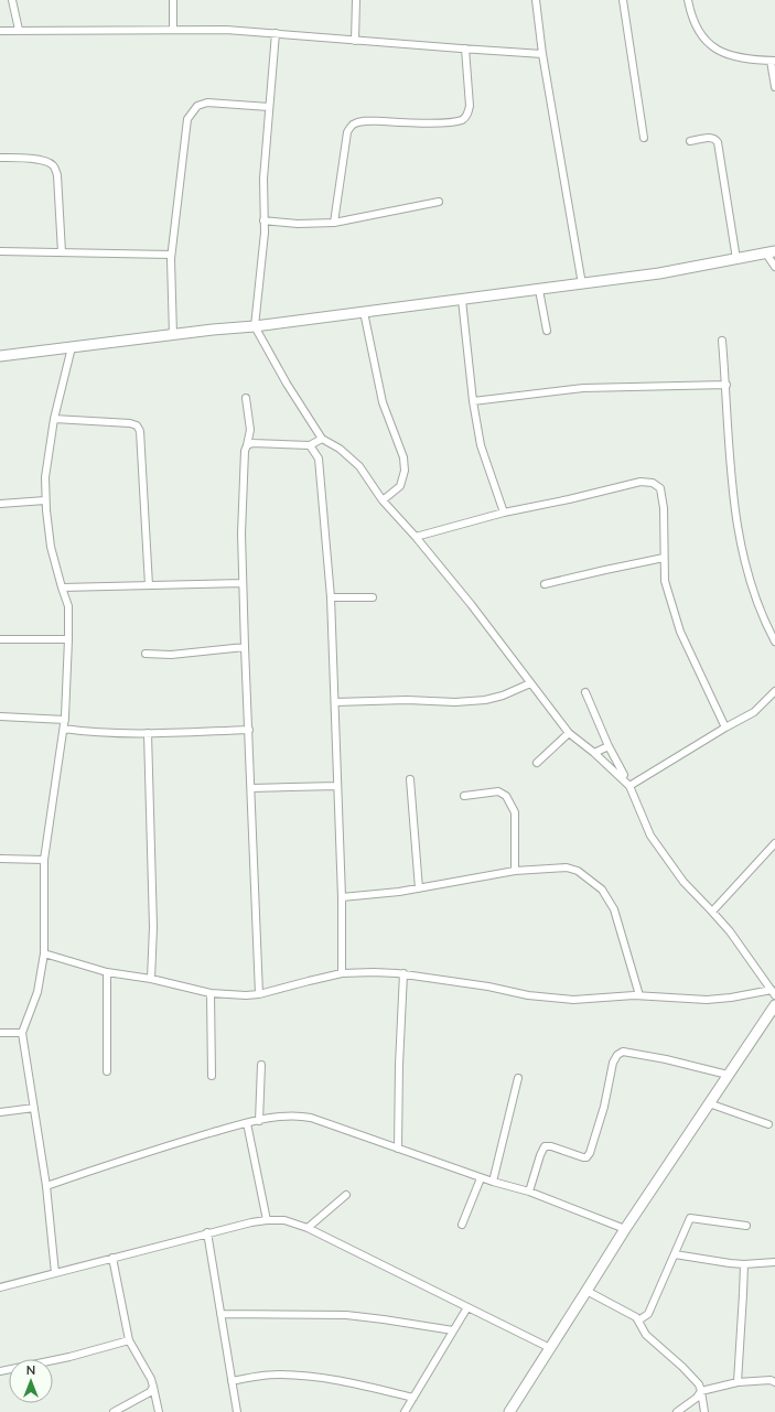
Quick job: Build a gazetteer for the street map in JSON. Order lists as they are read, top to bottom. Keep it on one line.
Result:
{"north":"top"}
